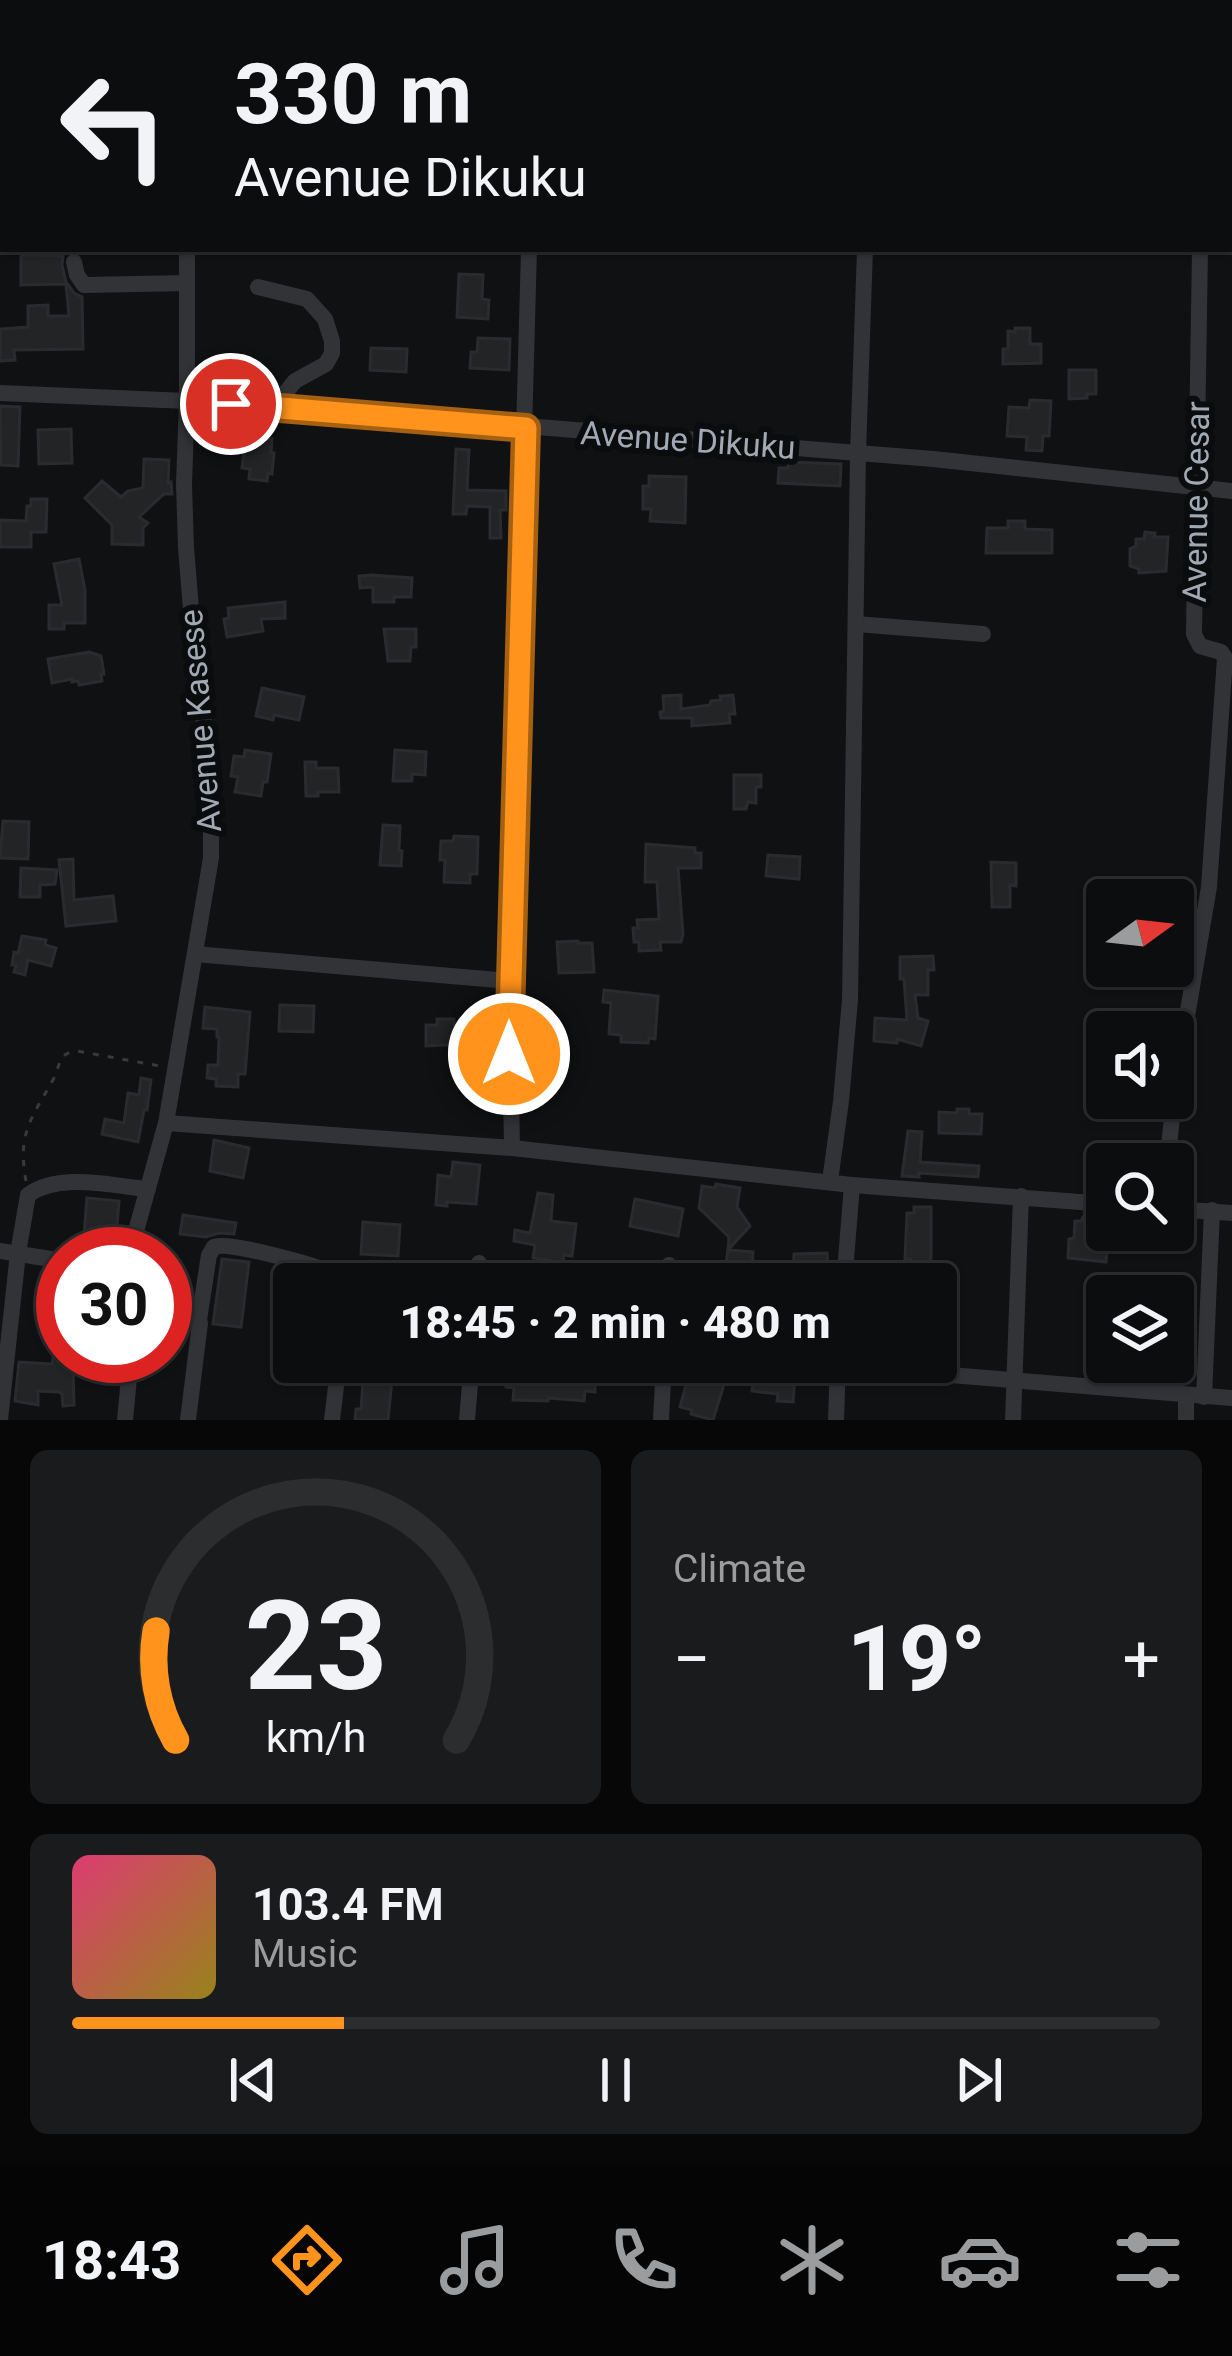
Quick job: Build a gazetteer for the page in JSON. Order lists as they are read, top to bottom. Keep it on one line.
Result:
{"streets":{"street":["Avenue Dikuku","Avenue Cesar","Avenue Kasese"]},"crossings":[["Avenue Dikuku","Avenue Cesar"],["Avenue Dikuku","Avenue Kasese"]],"north":"right","page":{"turn":["330 m","Avenue Dikuku"],"limit":"30","trip":"18:45 · 2 min · 480 m","tile":"Climate","heat":["−","19°","+"],"song":["103.4 FM","Music"],"tabs":"18:43","gauge":["23","km/h"]}}
